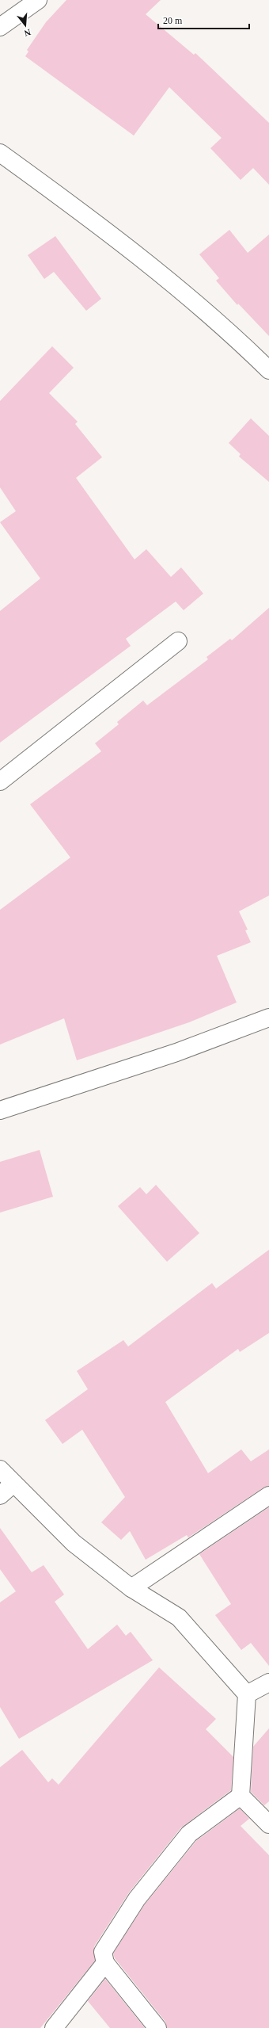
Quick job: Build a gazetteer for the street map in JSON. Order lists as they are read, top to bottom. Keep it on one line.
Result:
{"scale_bar":"20 m","north":"bottom"}
